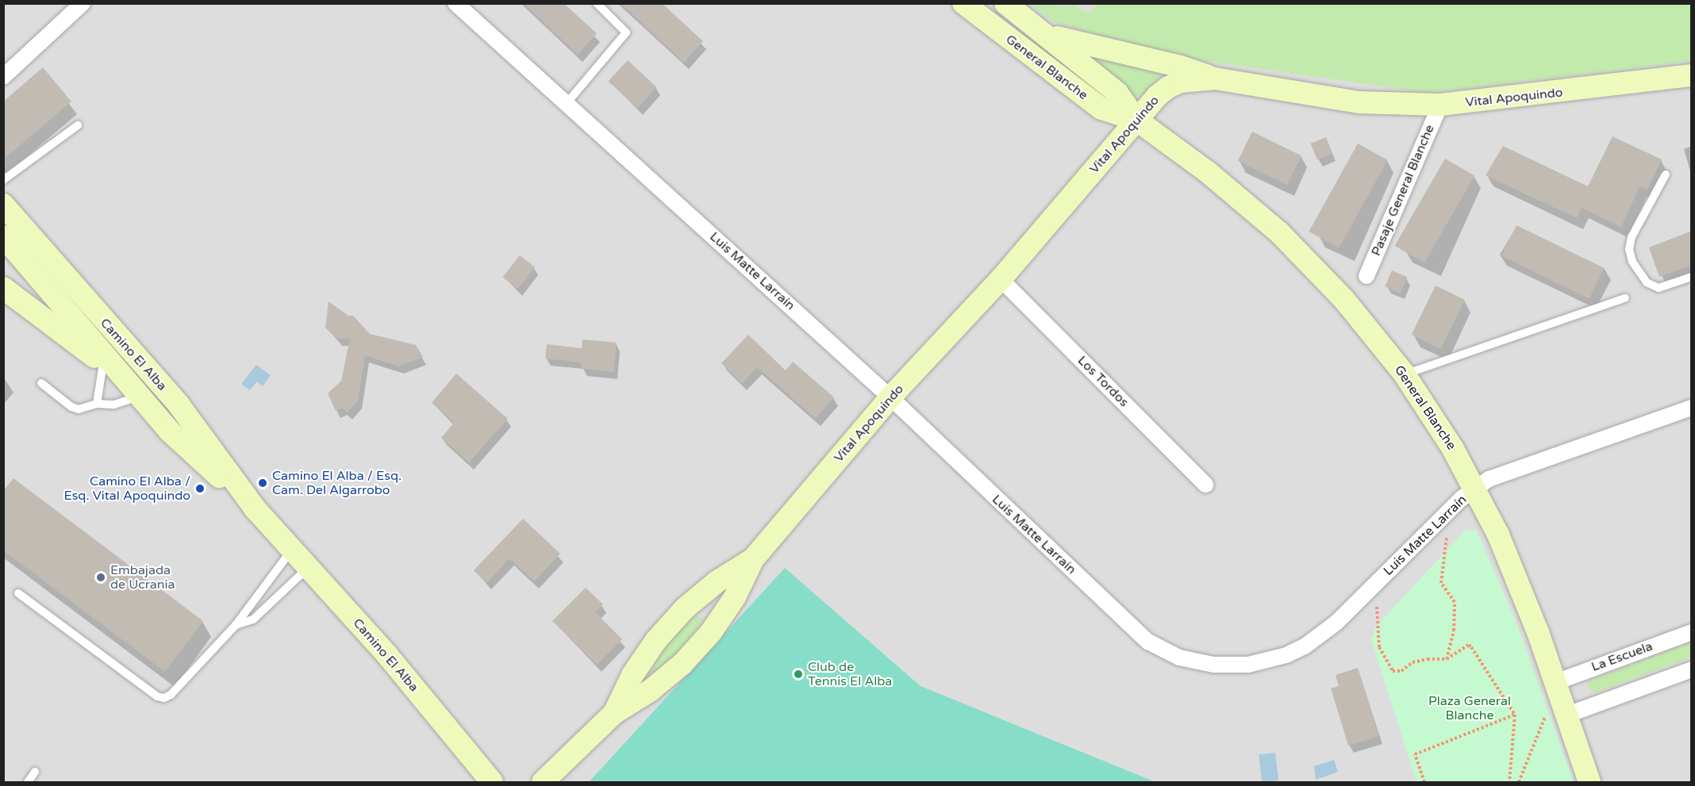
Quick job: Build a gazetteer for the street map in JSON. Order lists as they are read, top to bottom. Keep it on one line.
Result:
{"streets":{"main road":["General Blanche","Vital Apoquindo","Camino El Alba"],"street":["Pasaje General Blanche","Luis Matte Larraín","Los Tordos","La Escuela"]},"crossings":[["General Blanche","Vital Apoquindo"],["General Blanche","Luis Matte Larraín"],["General Blanche","La Escuela"],["Vital Apoquindo","Pasaje General Blanche"],["Vital Apoquindo","Luis Matte Larraín"],["Vital Apoquindo","Los Tordos"]],"parks":["Plaza General Blanche"],"places":["Camino El Alba / Esq. Cam. Del Algarrobo","Camino El Alba / Esq. Vital Apoquindo","Embajada de Ucrania","Club de Tennis El Alba"]}
